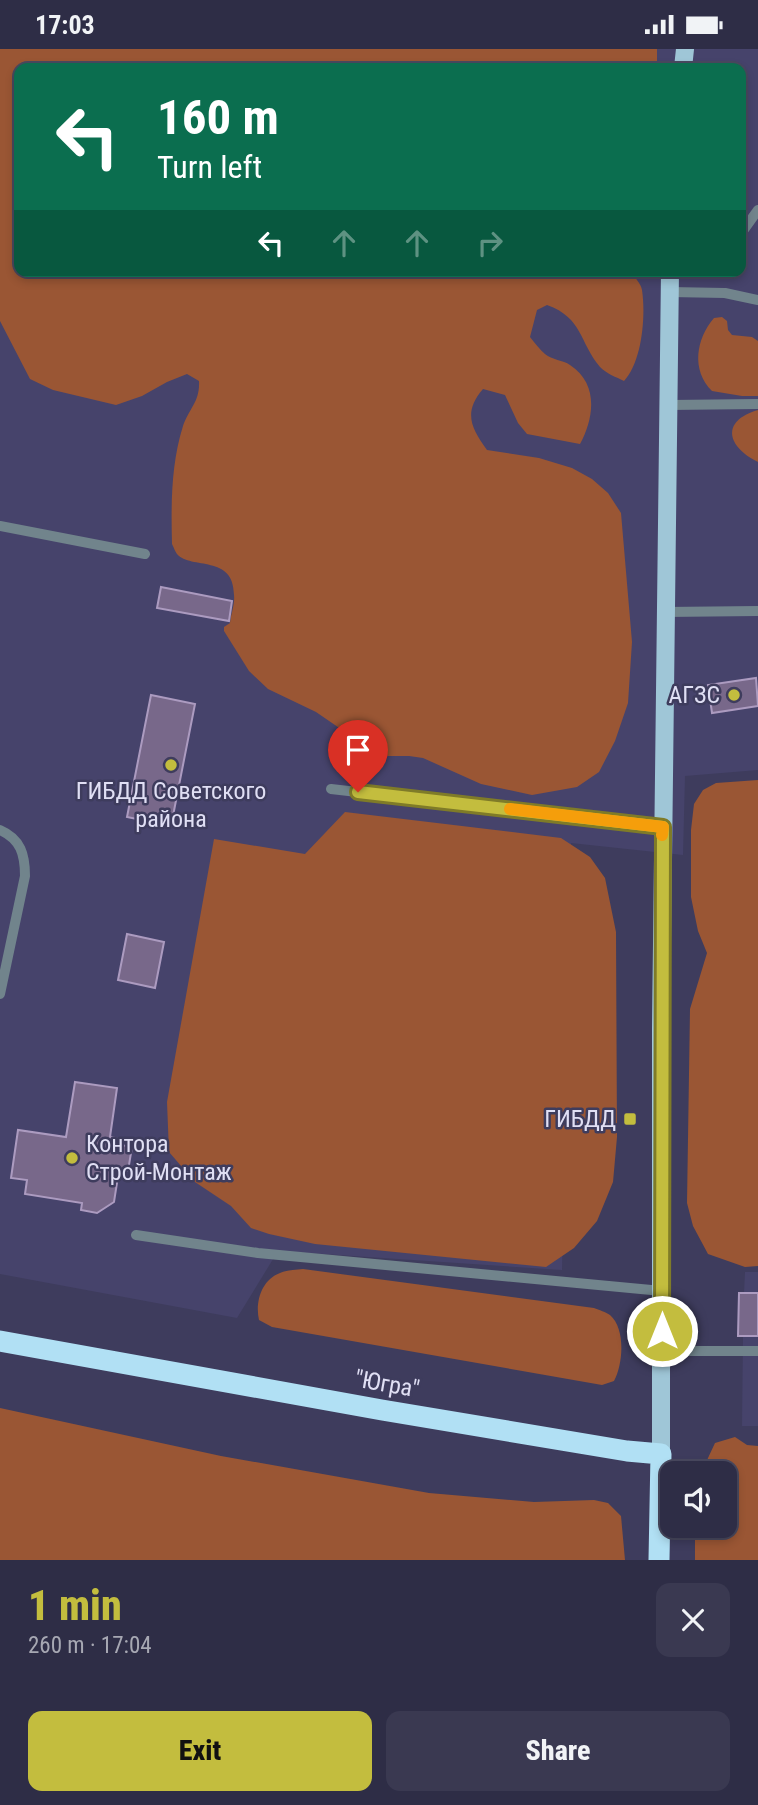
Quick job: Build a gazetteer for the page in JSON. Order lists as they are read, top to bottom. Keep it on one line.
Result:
{"streets":{"highway":["\"Югра\""]},"places":{"other":["АГЗС","ГИБДД Советского района","Контора Строй-Монтаж"],"transit":["ГИБДД"]},"page":{"status":"17:03","turn":["160 m","Turn left"],"heading":["1 min","260 m · 17:04"],"buttons":["Exit","Share"]}}
